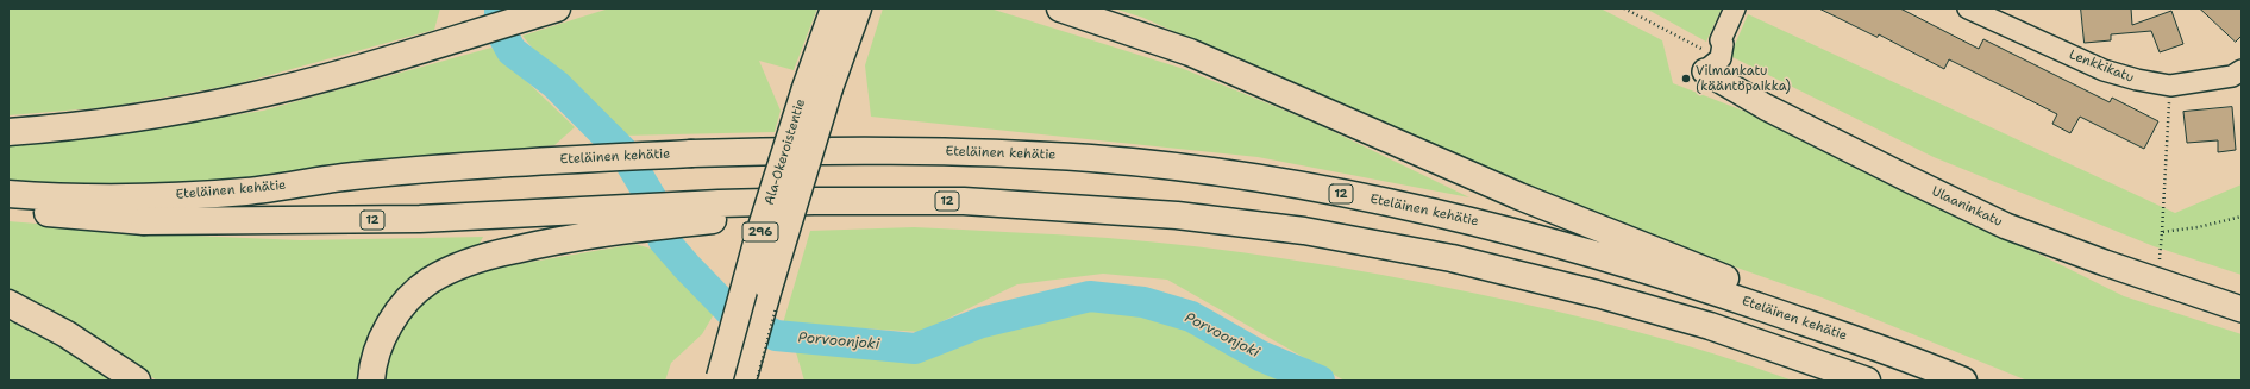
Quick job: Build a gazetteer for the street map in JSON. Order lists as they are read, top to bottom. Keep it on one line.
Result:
{"streets":{"main road":["Ala-Okeroistentie","Eteläinen kehätie","12","296"],"street":["Lenkkikatu","Ulaaninkatu"]},"water":["Porvoonjoki"],"places":["Vilmankatu (kääntöpaikka)"]}
